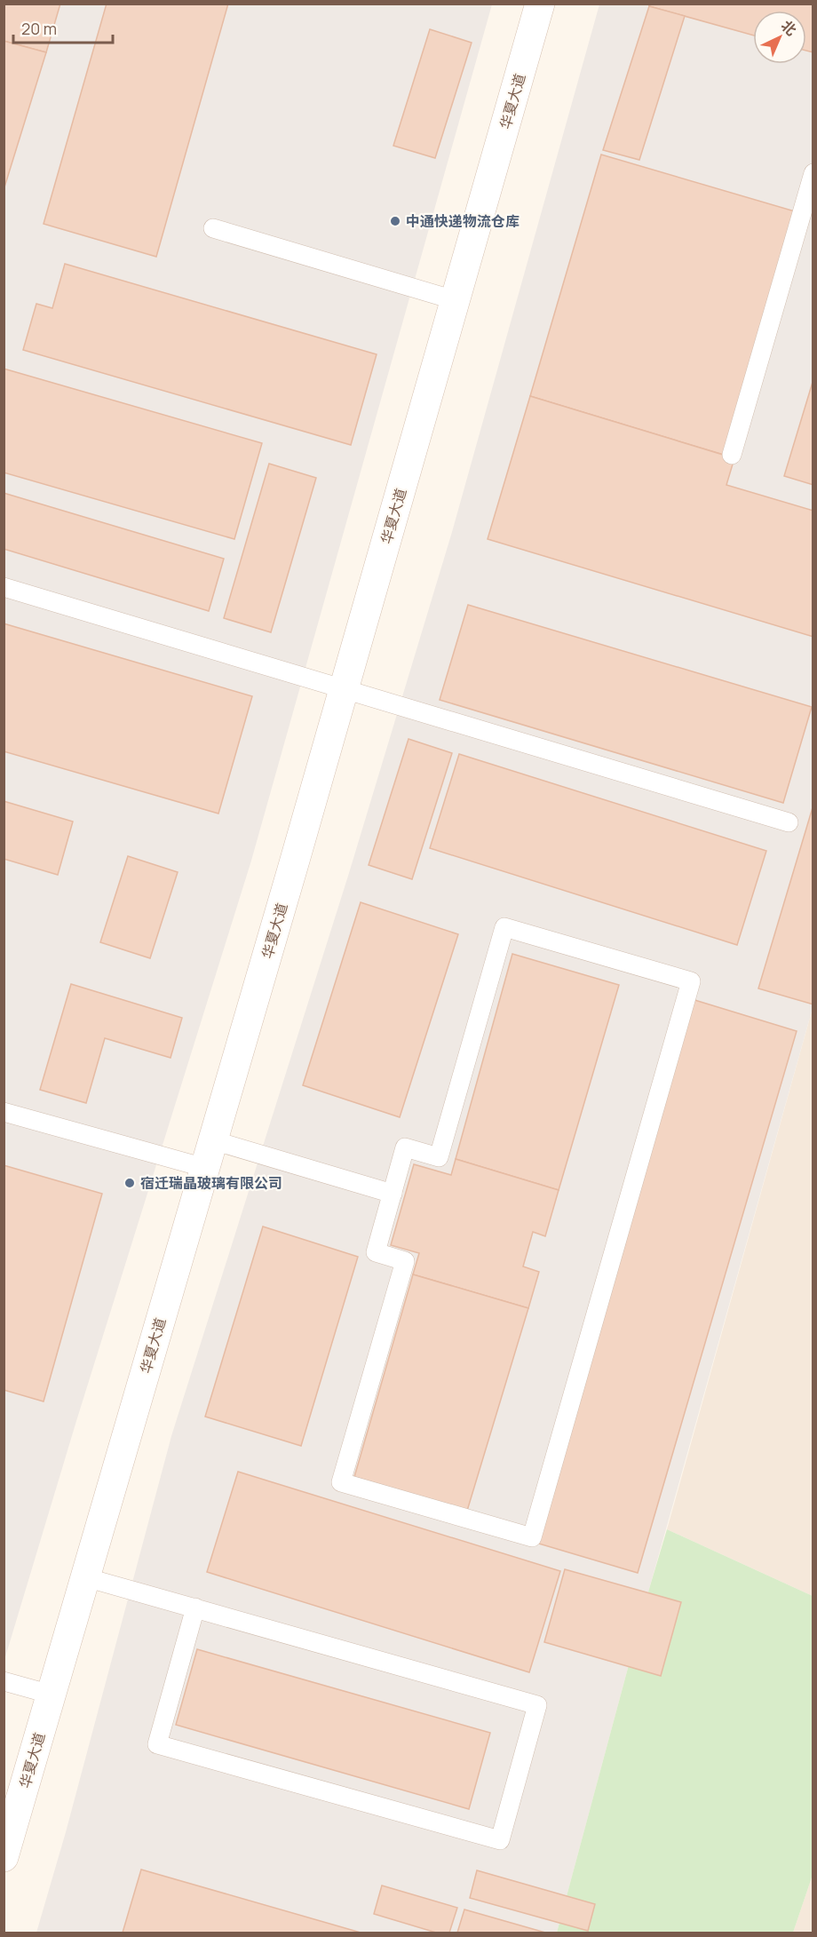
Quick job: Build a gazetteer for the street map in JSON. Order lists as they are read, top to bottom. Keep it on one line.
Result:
{"streets":{"street":["华夏大道"]},"places":["中通快递物流仓库","宿迁瑞晶玻璃有限公司"],"scale_bar":"20 m","north":"top right"}
